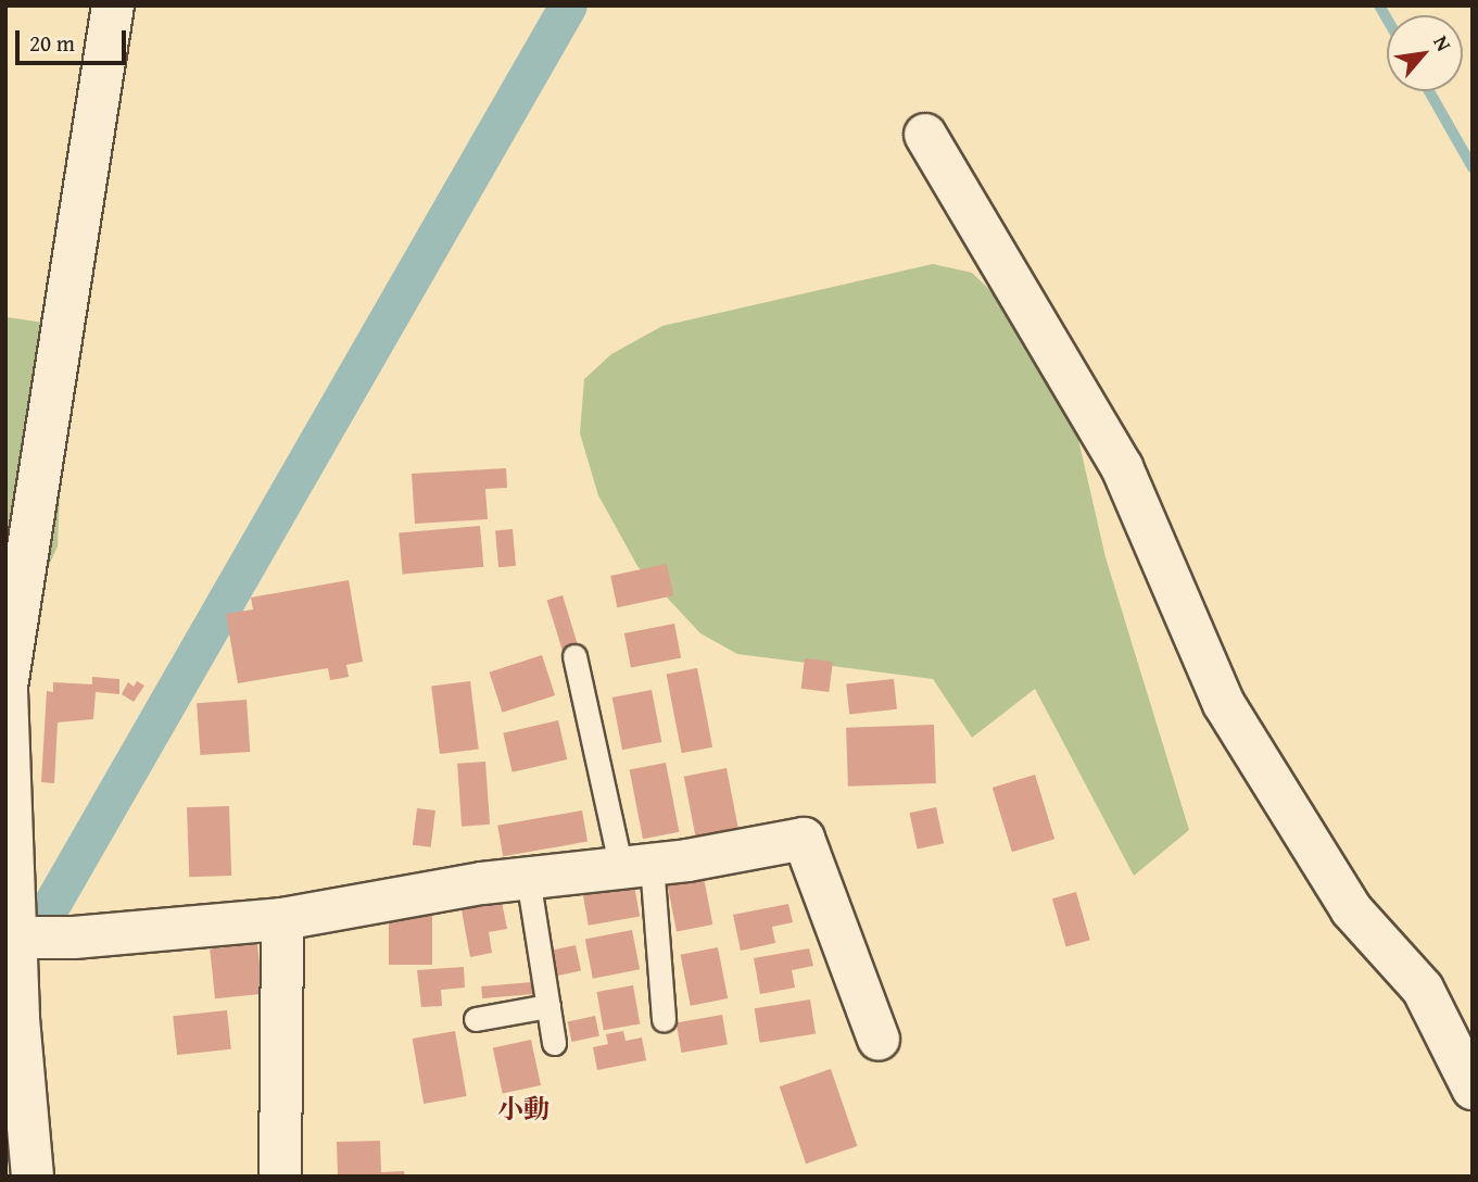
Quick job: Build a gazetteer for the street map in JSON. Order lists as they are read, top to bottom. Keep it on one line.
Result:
{"districts":["小動"],"scale_bar":"20 m","north":"top right"}
